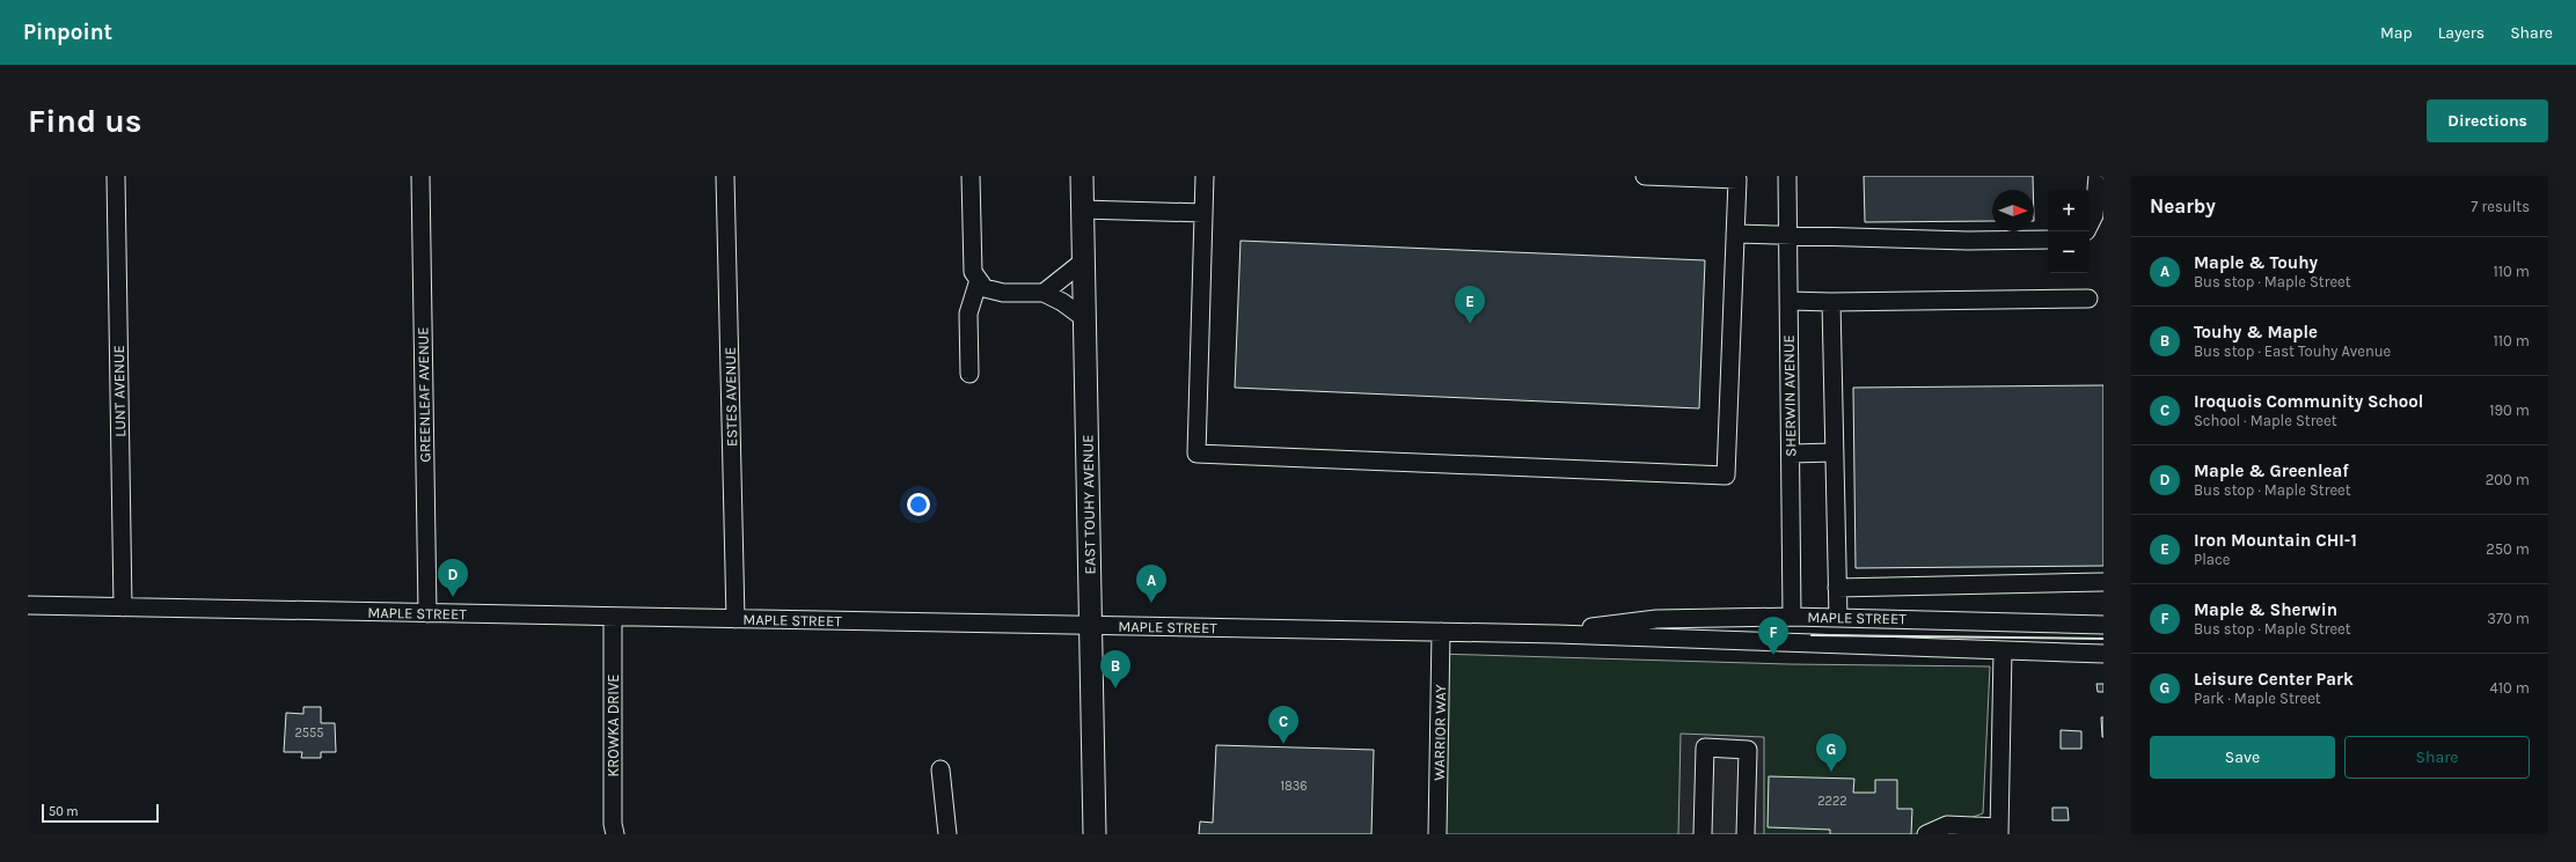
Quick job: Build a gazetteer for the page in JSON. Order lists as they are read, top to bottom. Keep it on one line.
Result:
{"streets":{"main road":["EAST TOUHY AVENUE"],"street":["LUNT AVENUE","GREENLEAF AVENUE","SHERWIN AVENUE","ESTES AVENUE","MAPLE STREET","KROWKA DRIVE","WARRIOR WAY"]},"crossings":[["LUNT AVENUE","MAPLE STREET"],["GREENLEAF AVENUE","MAPLE STREET"],["SHERWIN AVENUE","MAPLE STREET"],["ESTES AVENUE","MAPLE STREET"],["EAST TOUHY AVENUE","MAPLE STREET"],["MAPLE STREET","KROWKA DRIVE"],["MAPLE STREET","WARRIOR WAY"]],"house_numbers":["2555","1836","2222"],"scale_bar":"50 m","north":"right","page":{"header":"Pinpoint","nav":["Map","Layers","Share"],"buttons":["Directions",["Save","Share"]],"title":"Find us","heading":["Nearby","7 results"],"map_buttons":["+","−"],"list":[{"mark":"A","name":"Maple & Touhy","note":"Bus stop · Maple Street","value":"110 m"},{"mark":"B","name":"Touhy & Maple","note":"Bus stop · East Touhy Avenue","value":"110 m"},{"mark":"C","name":"Iroquois Community School","note":"School · Maple Street","value":"190 m"},{"mark":"D","name":"Maple & Greenleaf","note":"Bus stop · Maple Street","value":"200 m"},{"mark":"E","name":"Iron Mountain CHI-1","note":"Place","value":"250 m"},{"mark":"F","name":"Maple & Sherwin","note":"Bus stop · Maple Street","value":"370 m"},{"mark":"G","name":"Leisure Center Park","note":"Park · Maple Street","value":"410 m"}],"pins":["E","D","A","F","B","C","G"],"scale":"50 m"}}
